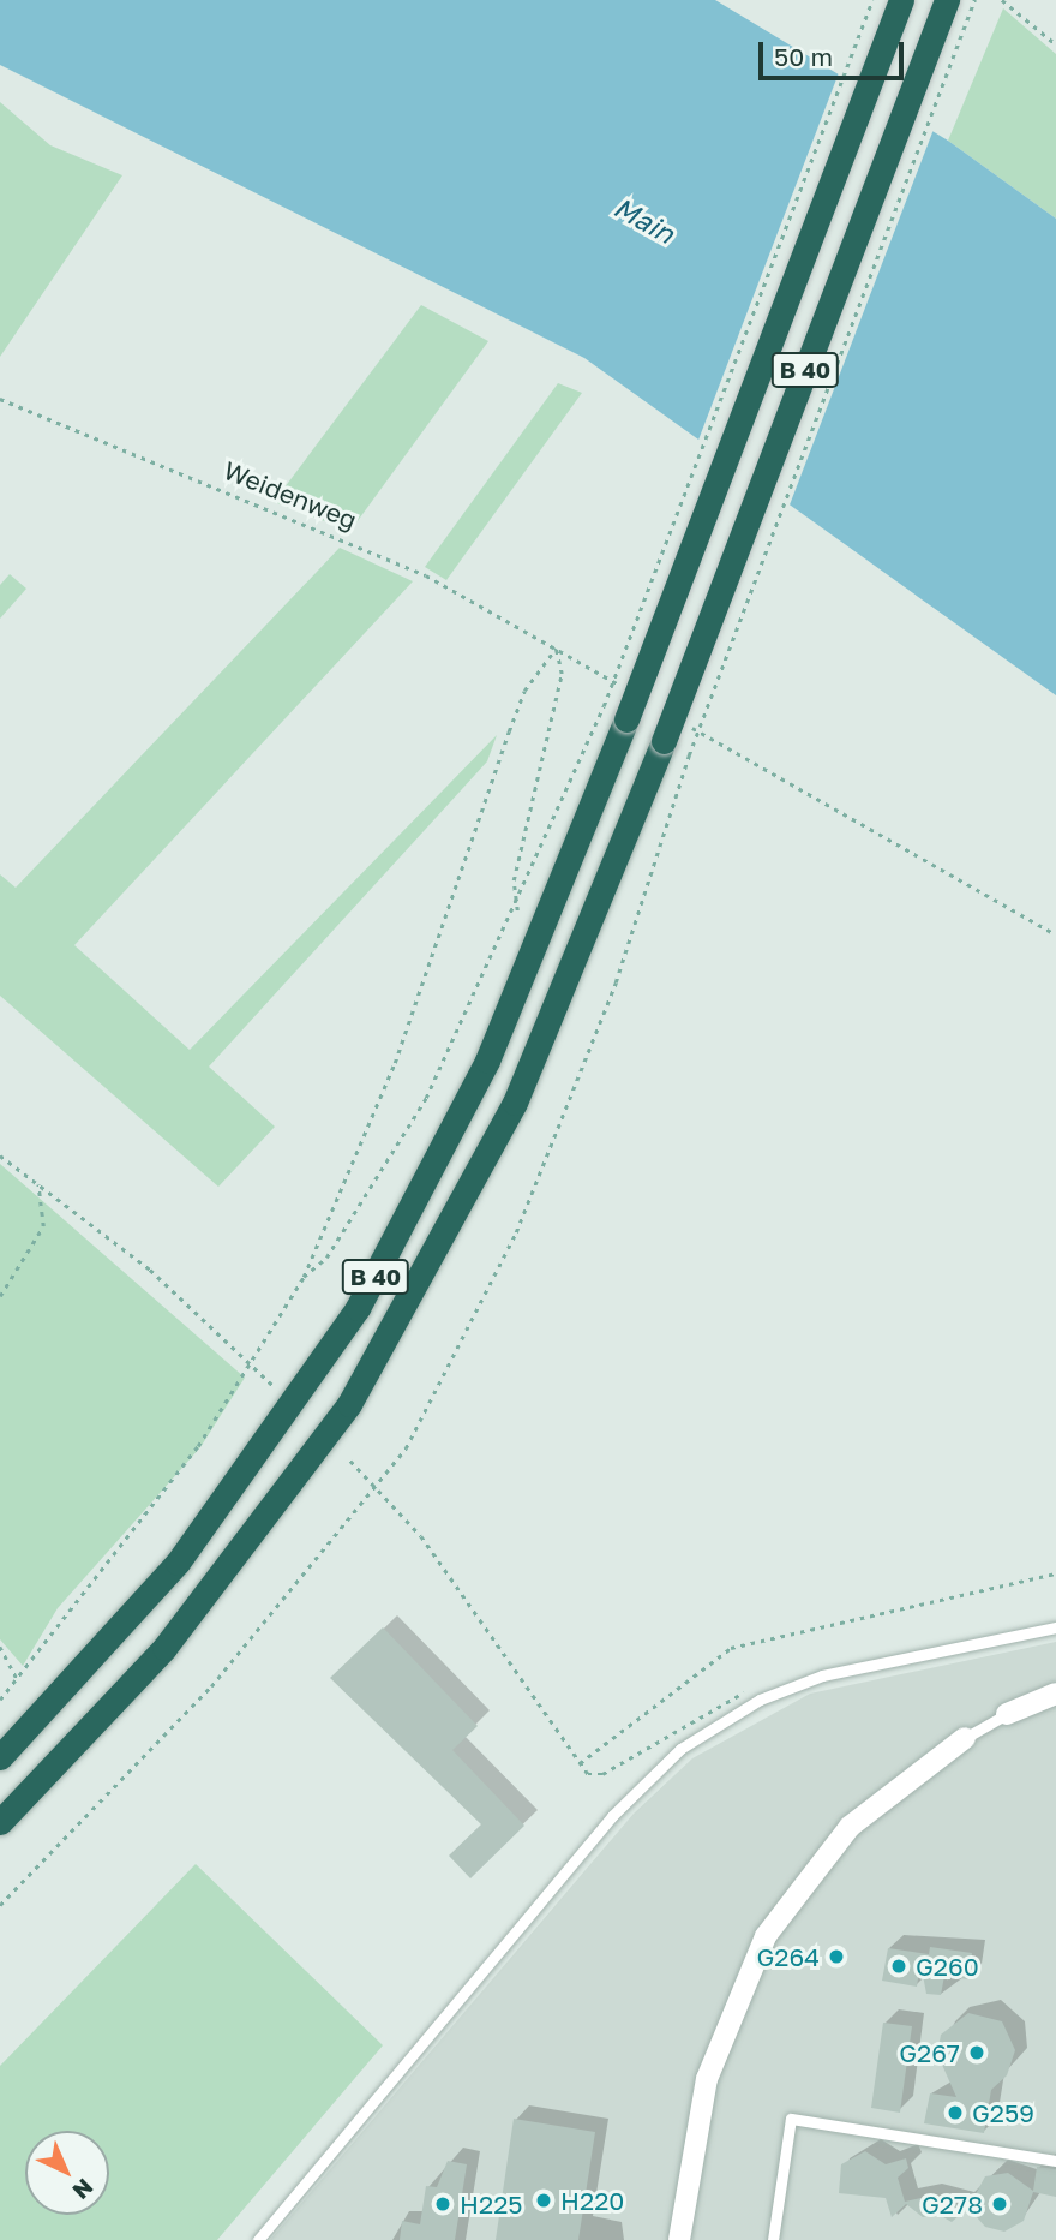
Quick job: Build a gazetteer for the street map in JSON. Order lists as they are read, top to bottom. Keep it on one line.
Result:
{"streets":{"highway":["B 40"],"path":["Weidenweg"]},"water":["Main"],"places":["G264","G260","G267","G259","H220","H225","G278"],"scale_bar":"50 m","north":"bottom right"}
